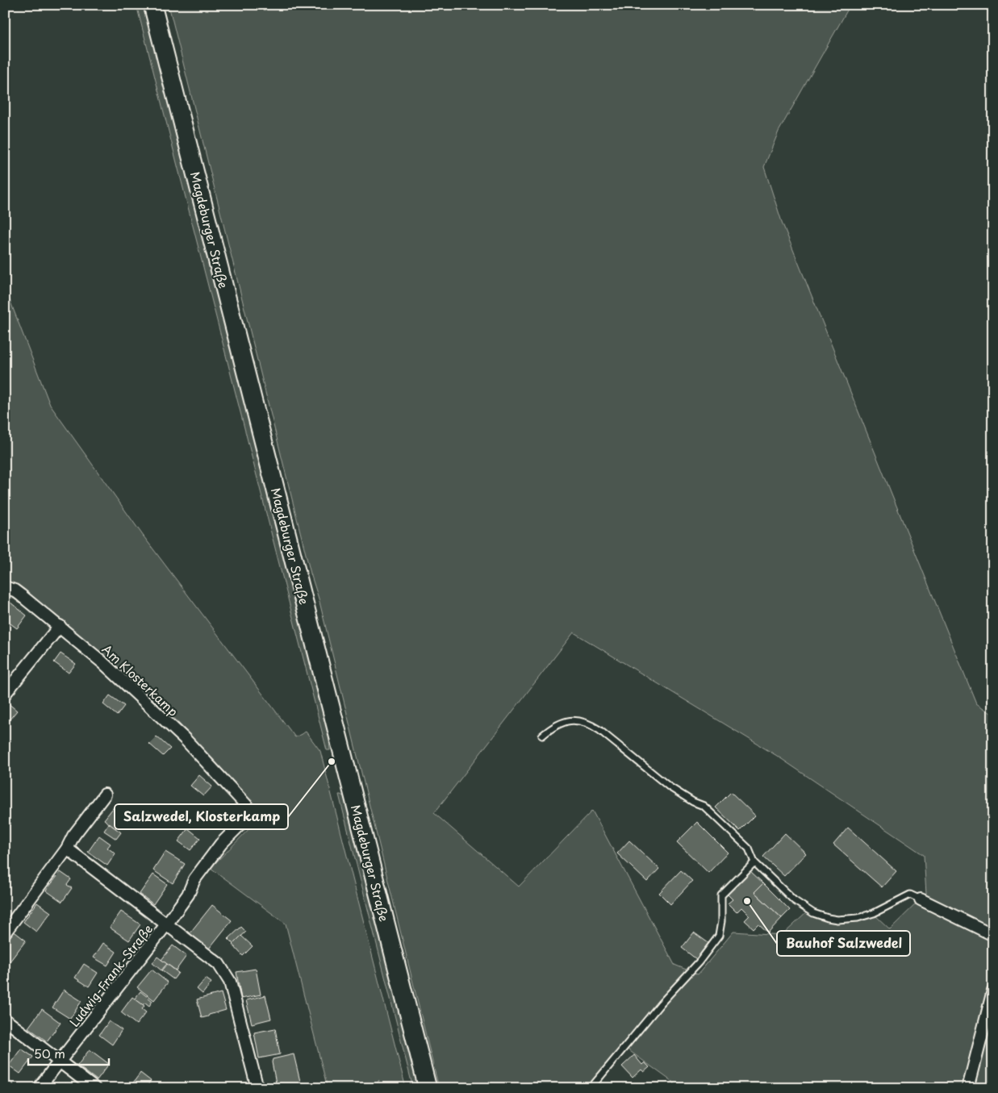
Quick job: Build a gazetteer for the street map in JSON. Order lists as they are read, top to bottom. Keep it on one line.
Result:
{"streets":{"main road":["Magdeburger Straße"],"street":["Am Klosterkamp","Ludwig-Frank-Straße"]},"crossings":[["Am Klosterkamp","Ludwig-Frank-Straße"]],"places":["Salzwedel, Klosterkamp","Bauhof Salzwedel"],"scale_bar":"50 m"}
